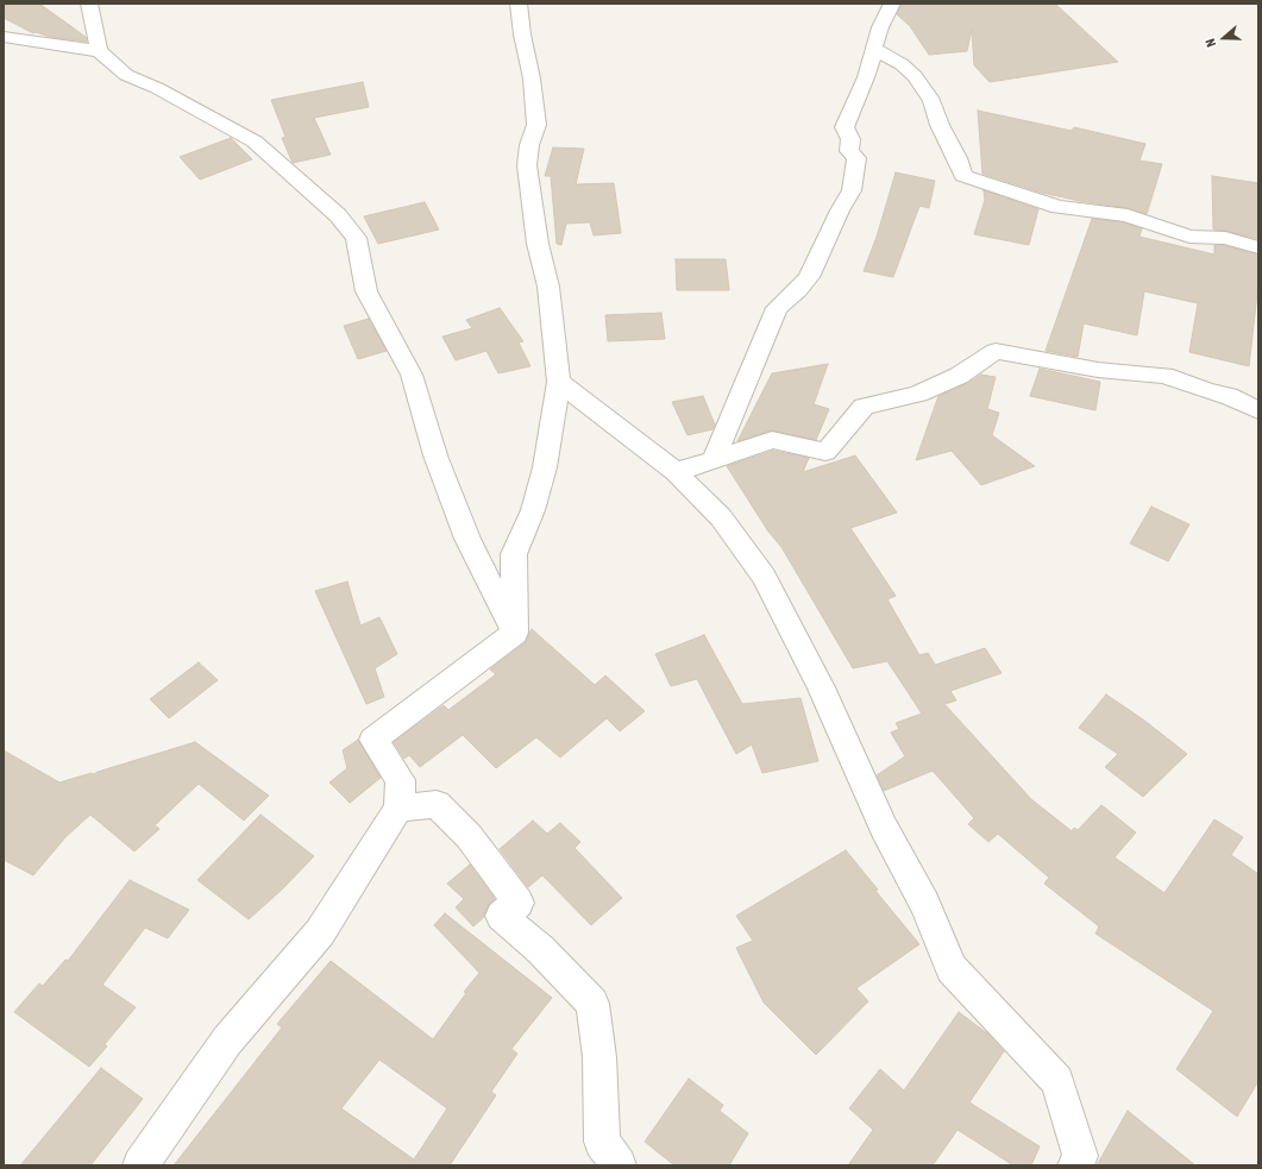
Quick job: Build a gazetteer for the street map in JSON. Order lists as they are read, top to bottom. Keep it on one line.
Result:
{"north":"left"}
